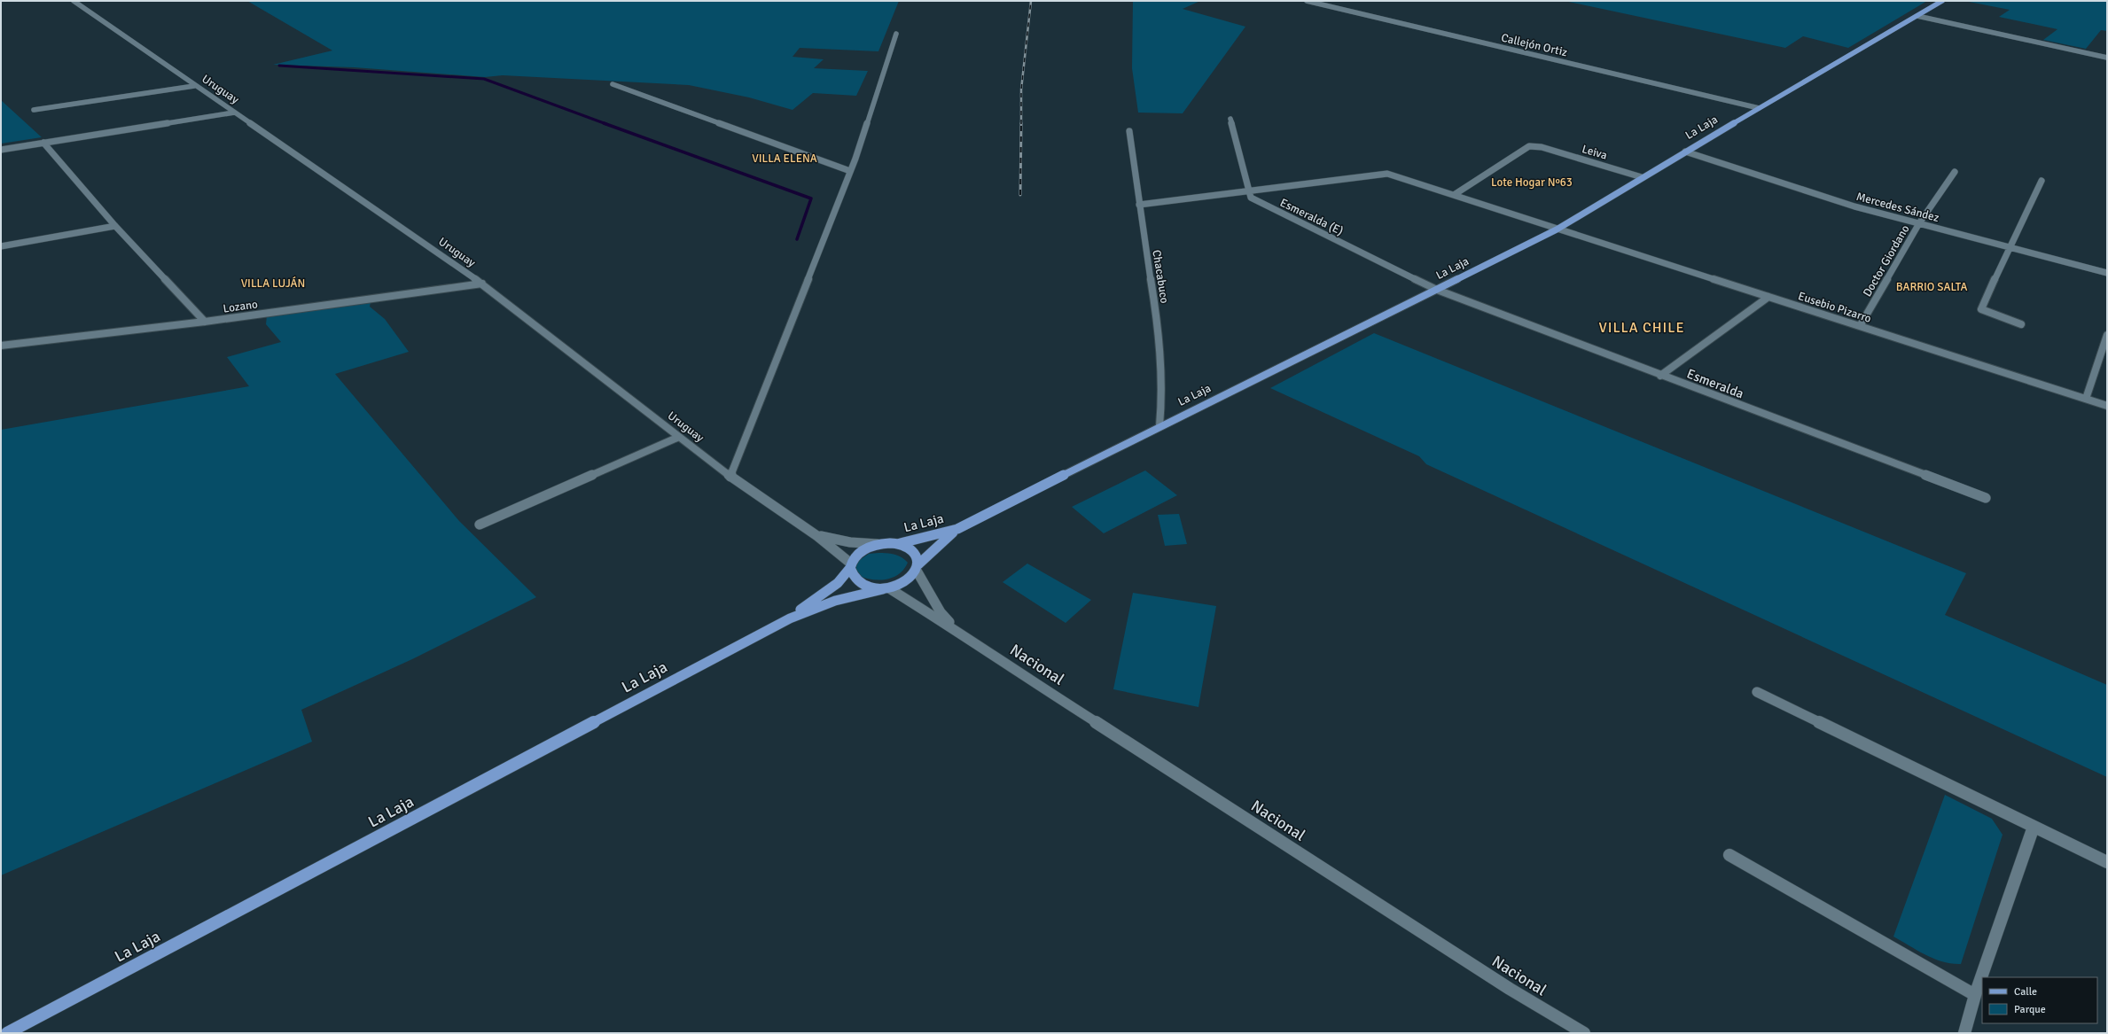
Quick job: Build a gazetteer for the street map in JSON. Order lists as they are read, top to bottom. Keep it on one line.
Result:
{"streets":{"main road":["La Laja"],"street":["Callejón Ortiz","Uruguay","Leiva","Mercedes Sández","Esmeralda (E)","Doctor Giordano","Chacabuco","Lozano","Eusebio Pizarro","Esmeralda","Nacional"]},"crossings":[["Callejón Ortiz","La Laja"],["Uruguay","La Laja"],["Uruguay","Lozano"],["Uruguay","Nacional"],["La Laja","Leiva"],["La Laja","Mercedes Sández"],["La Laja","Esmeralda (E)"],["La Laja","Chacabuco"],["La Laja","Eusebio Pizarro"],["La Laja","Esmeralda"],["La Laja","Nacional"],["Leiva","Eusebio Pizarro"],["Mercedes Sández","Doctor Giordano"],["Esmeralda (E)","Eusebio Pizarro"],["Esmeralda (E)","Esmeralda"],["Doctor Giordano","Eusebio Pizarro"]],"districts":["VILLA ELENA","Lote Hogar Nº63","VILLA LUJÁN","BARRIO SALTA","VILLA CHILE"],"legend":["Calle","Parque"]}
